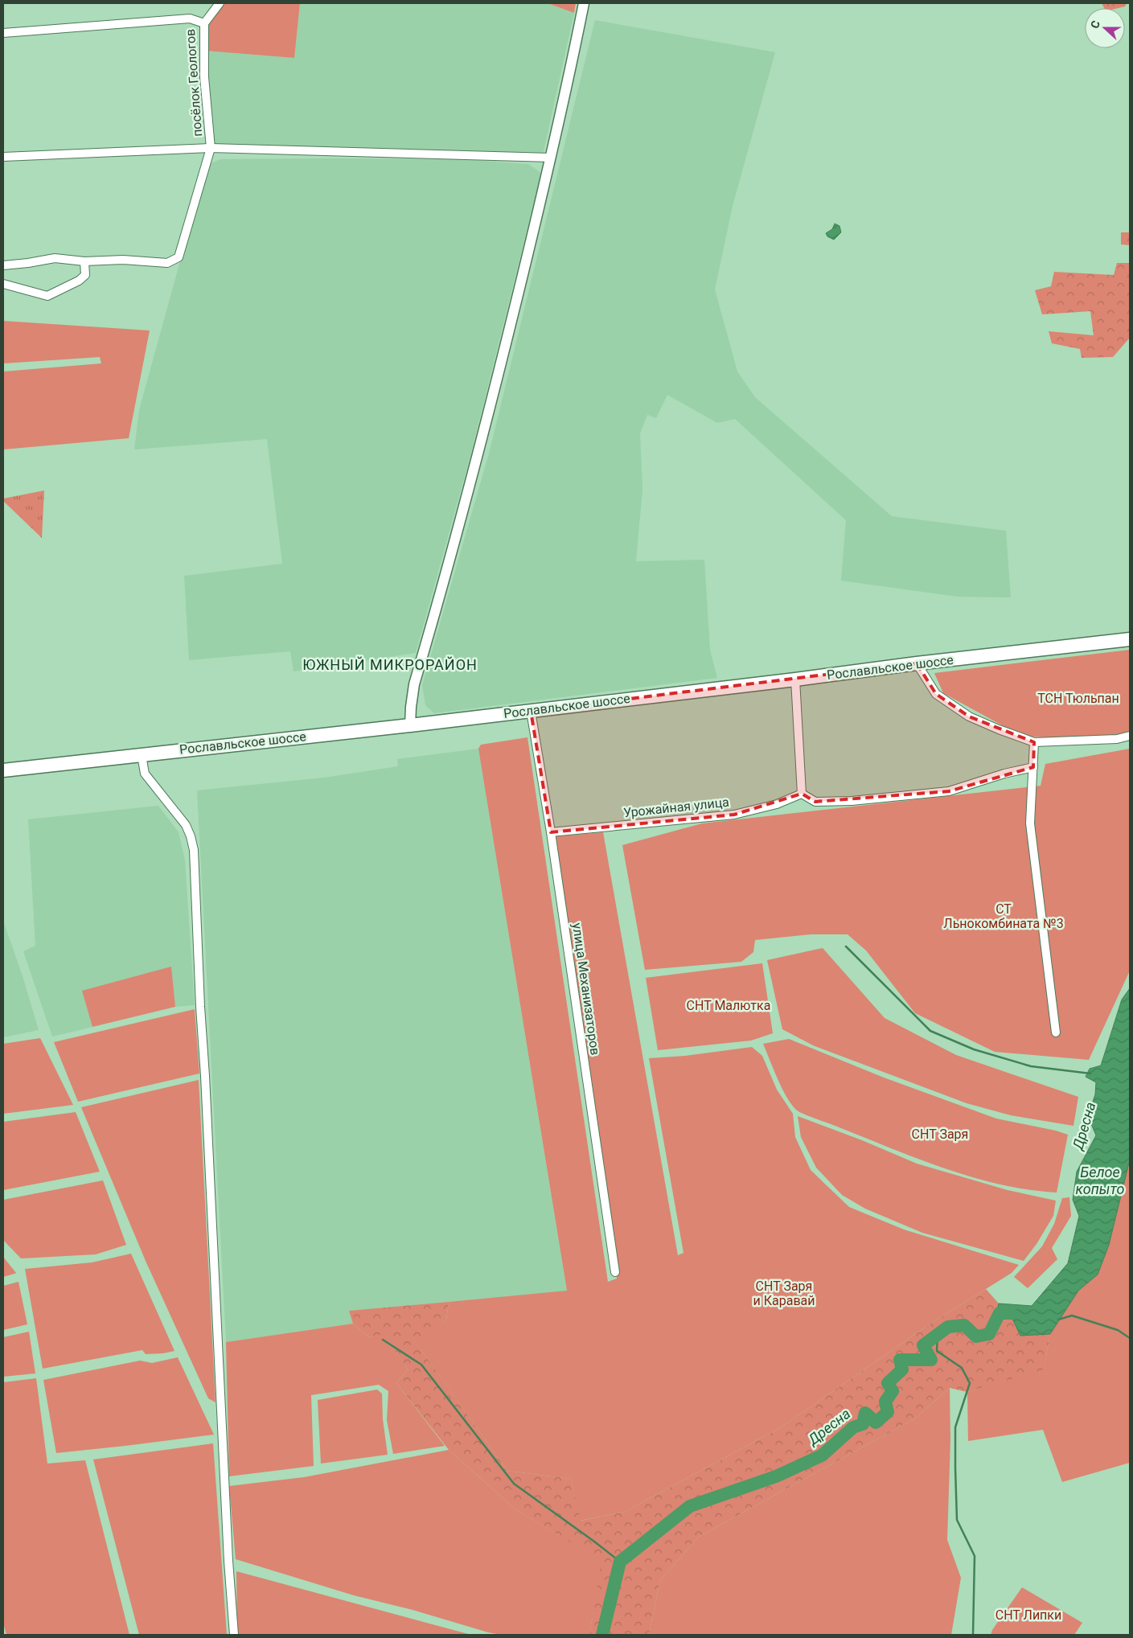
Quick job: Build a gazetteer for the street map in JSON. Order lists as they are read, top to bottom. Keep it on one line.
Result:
{"streets":{"main road":["Рославльское шоссе"],"street":["посёлок Геологов","Урожайная улица","улица Механизаторов"]},"crossings":[["Рославльское шоссе","улица Механизаторов"],["Урожайная улица","улица Механизаторов"]],"districts":["ЮЖНЫЙ МИКРОРАЙОН"],"water":["Дресна","Белое копыто"],"parks":["ТСН Тюльпан","СТ Льнокомбината №3","СНТ Малютка","СНТ Заря","СНТ Заря и Каравай","СНТ Липки"],"north":"left"}
